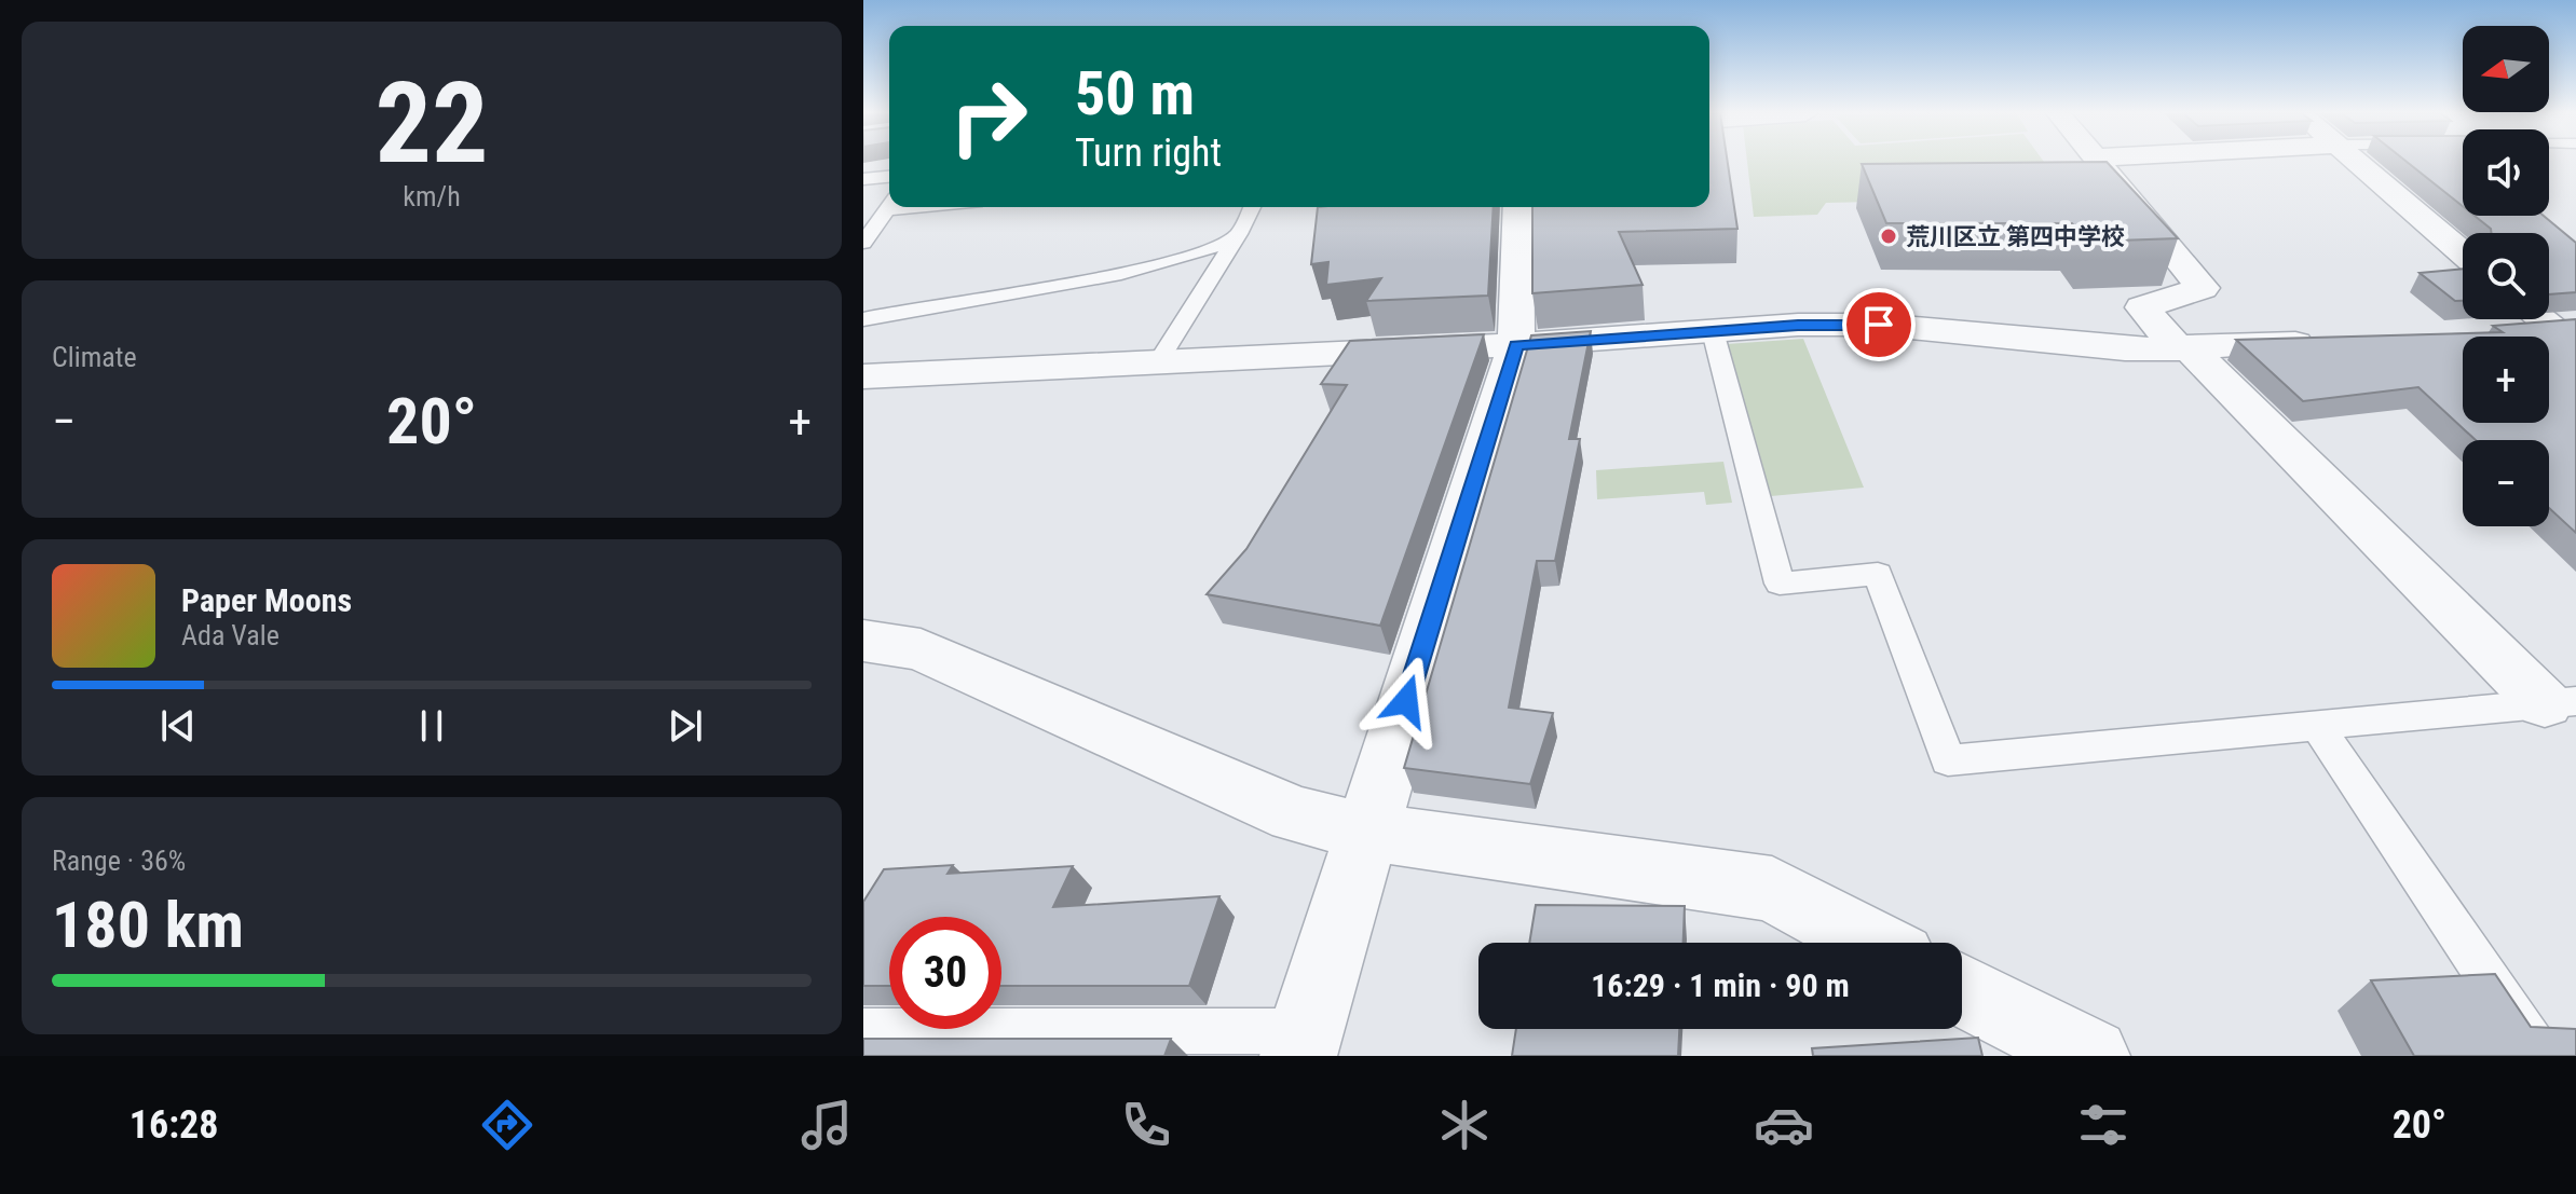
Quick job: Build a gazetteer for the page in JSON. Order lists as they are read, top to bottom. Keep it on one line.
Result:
{"places":["荒川区立 第四中学校"],"north":"left","page":{"tile":[["22","km/h"],"Climate",["Range · 36%","180 km"]],"map_buttons":["+","−"],"turn":["50 m","Turn right"],"heat":["−","20°","+"],"song":["Paper Moons","Ada Vale"],"limit":"30","trip":"16:29 · 1 min · 90 m","tabs":["16:28","20°"]}}
